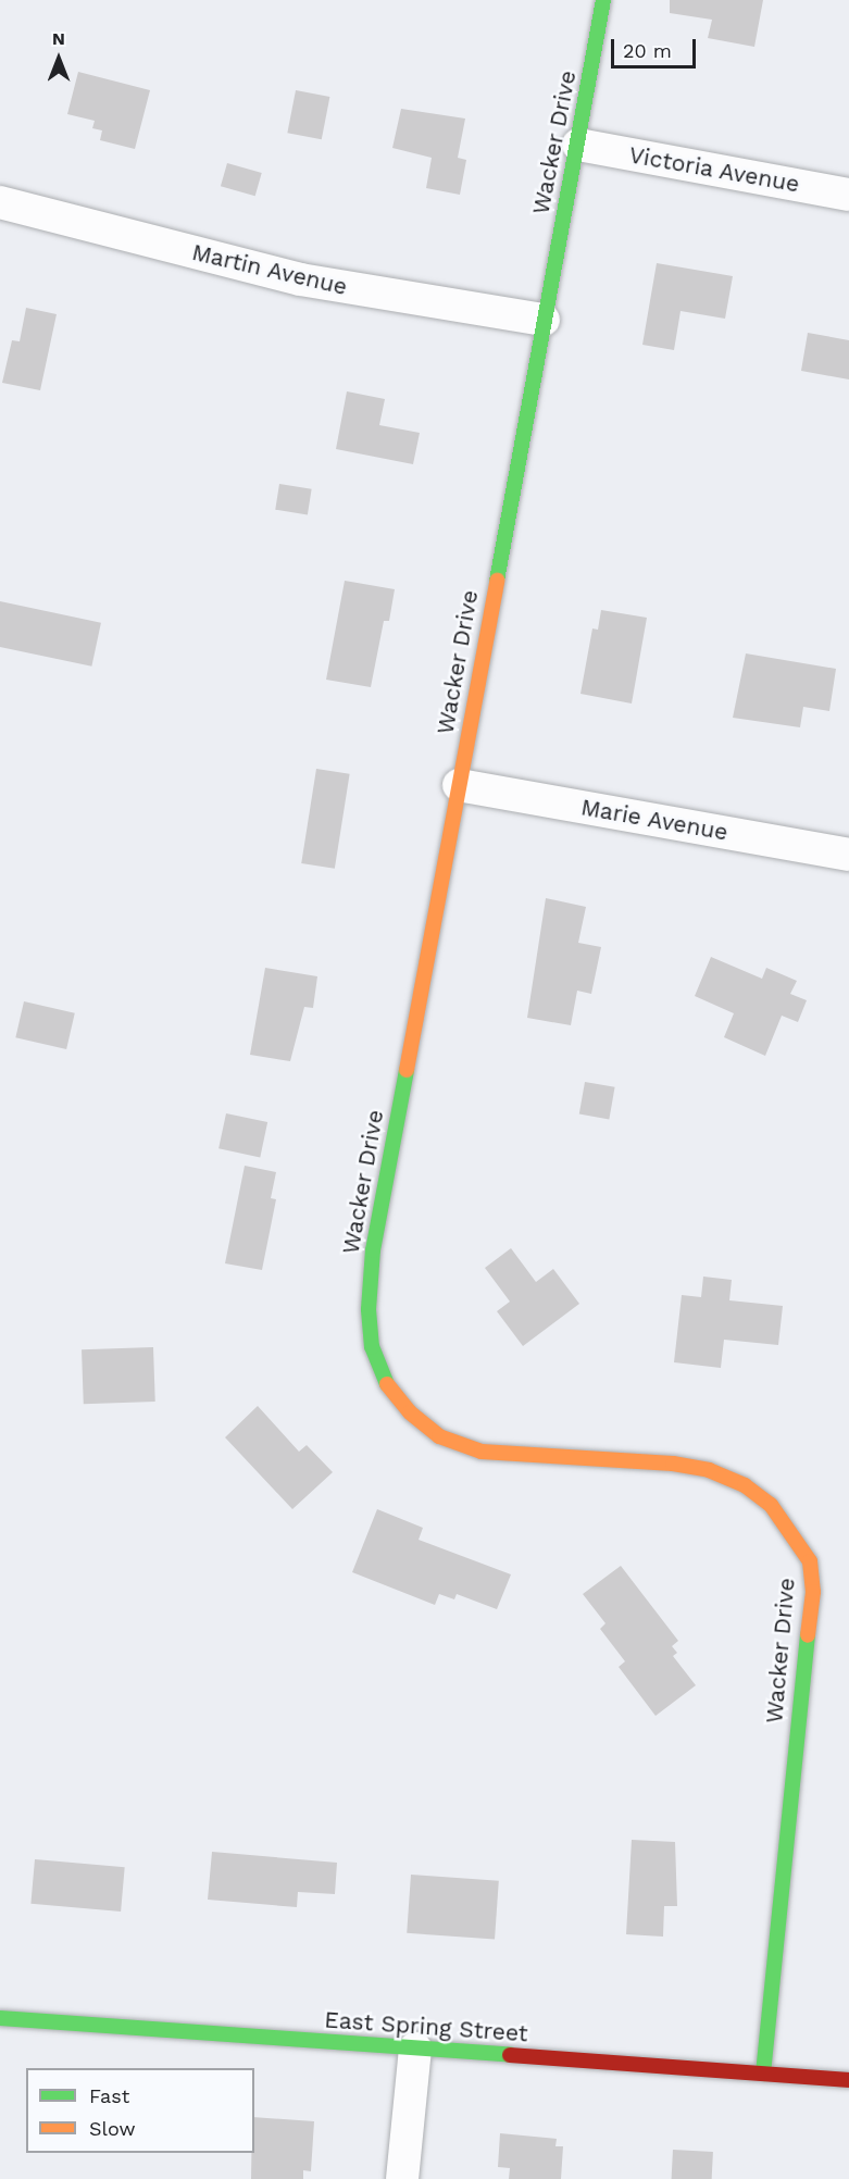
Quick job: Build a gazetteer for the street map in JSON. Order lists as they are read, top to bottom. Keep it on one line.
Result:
{"streets":{"street":["Wacker Drive","Victoria Avenue","Martin Avenue","Marie Avenue","East Spring Street"]},"crossings":[["Wacker Drive","Victoria Avenue"],["Wacker Drive","Martin Avenue"],["Wacker Drive","Marie Avenue"],["Wacker Drive","East Spring Street"]],"legend":["Fast","Slow"],"scale_bar":"20 m","north":"top"}
